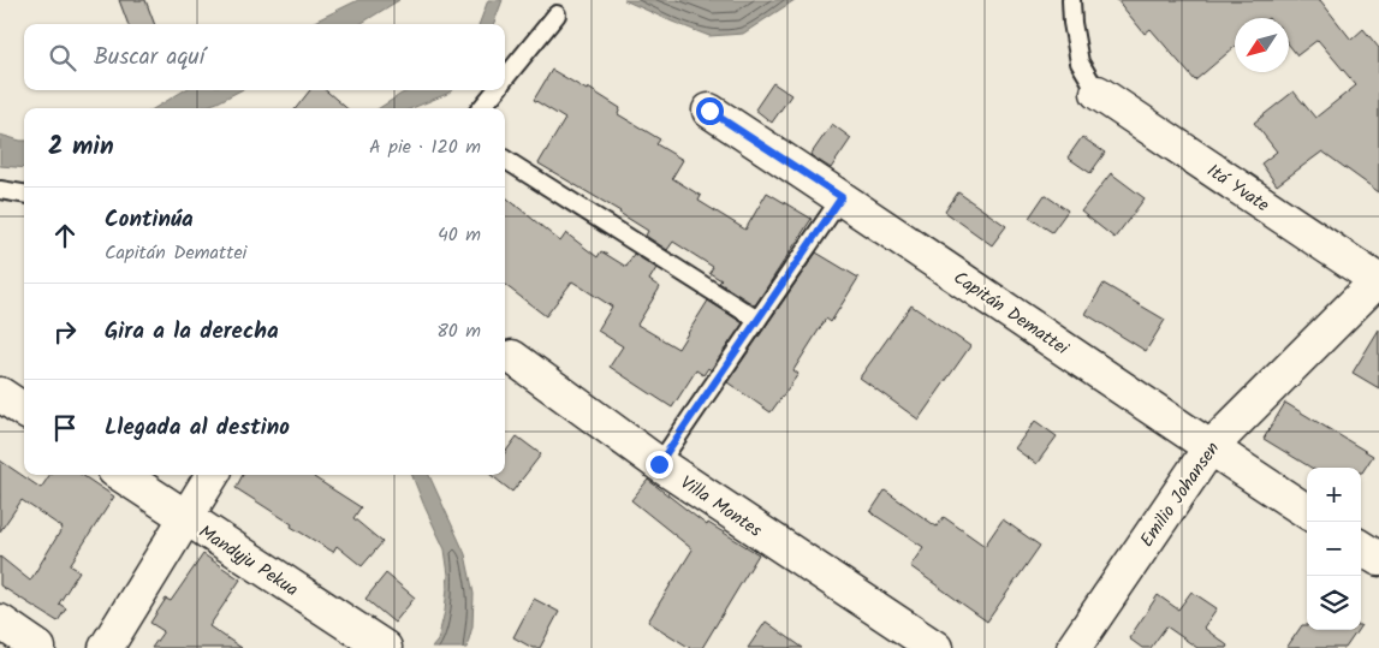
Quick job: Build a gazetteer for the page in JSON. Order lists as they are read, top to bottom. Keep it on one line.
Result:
{"streets":{"street":["Itá Yvate","Capitán Demattei","Emilio Johansen","Villa Montes","Mandyju Pekua"]},"crossings":[["Itá Yvate","Emilio Johansen"],["Capitán Demattei","Emilio Johansen"]],"north":"bottom left","page":{"search":"Buscar aquí","heading":["2 min","A pie · 120 m"],"list":[["Continúa","Capitán Demattei","40 m"],["Gira a la derecha","80 m"],"Llegada al destino"],"map_buttons":["+","−"]}}
